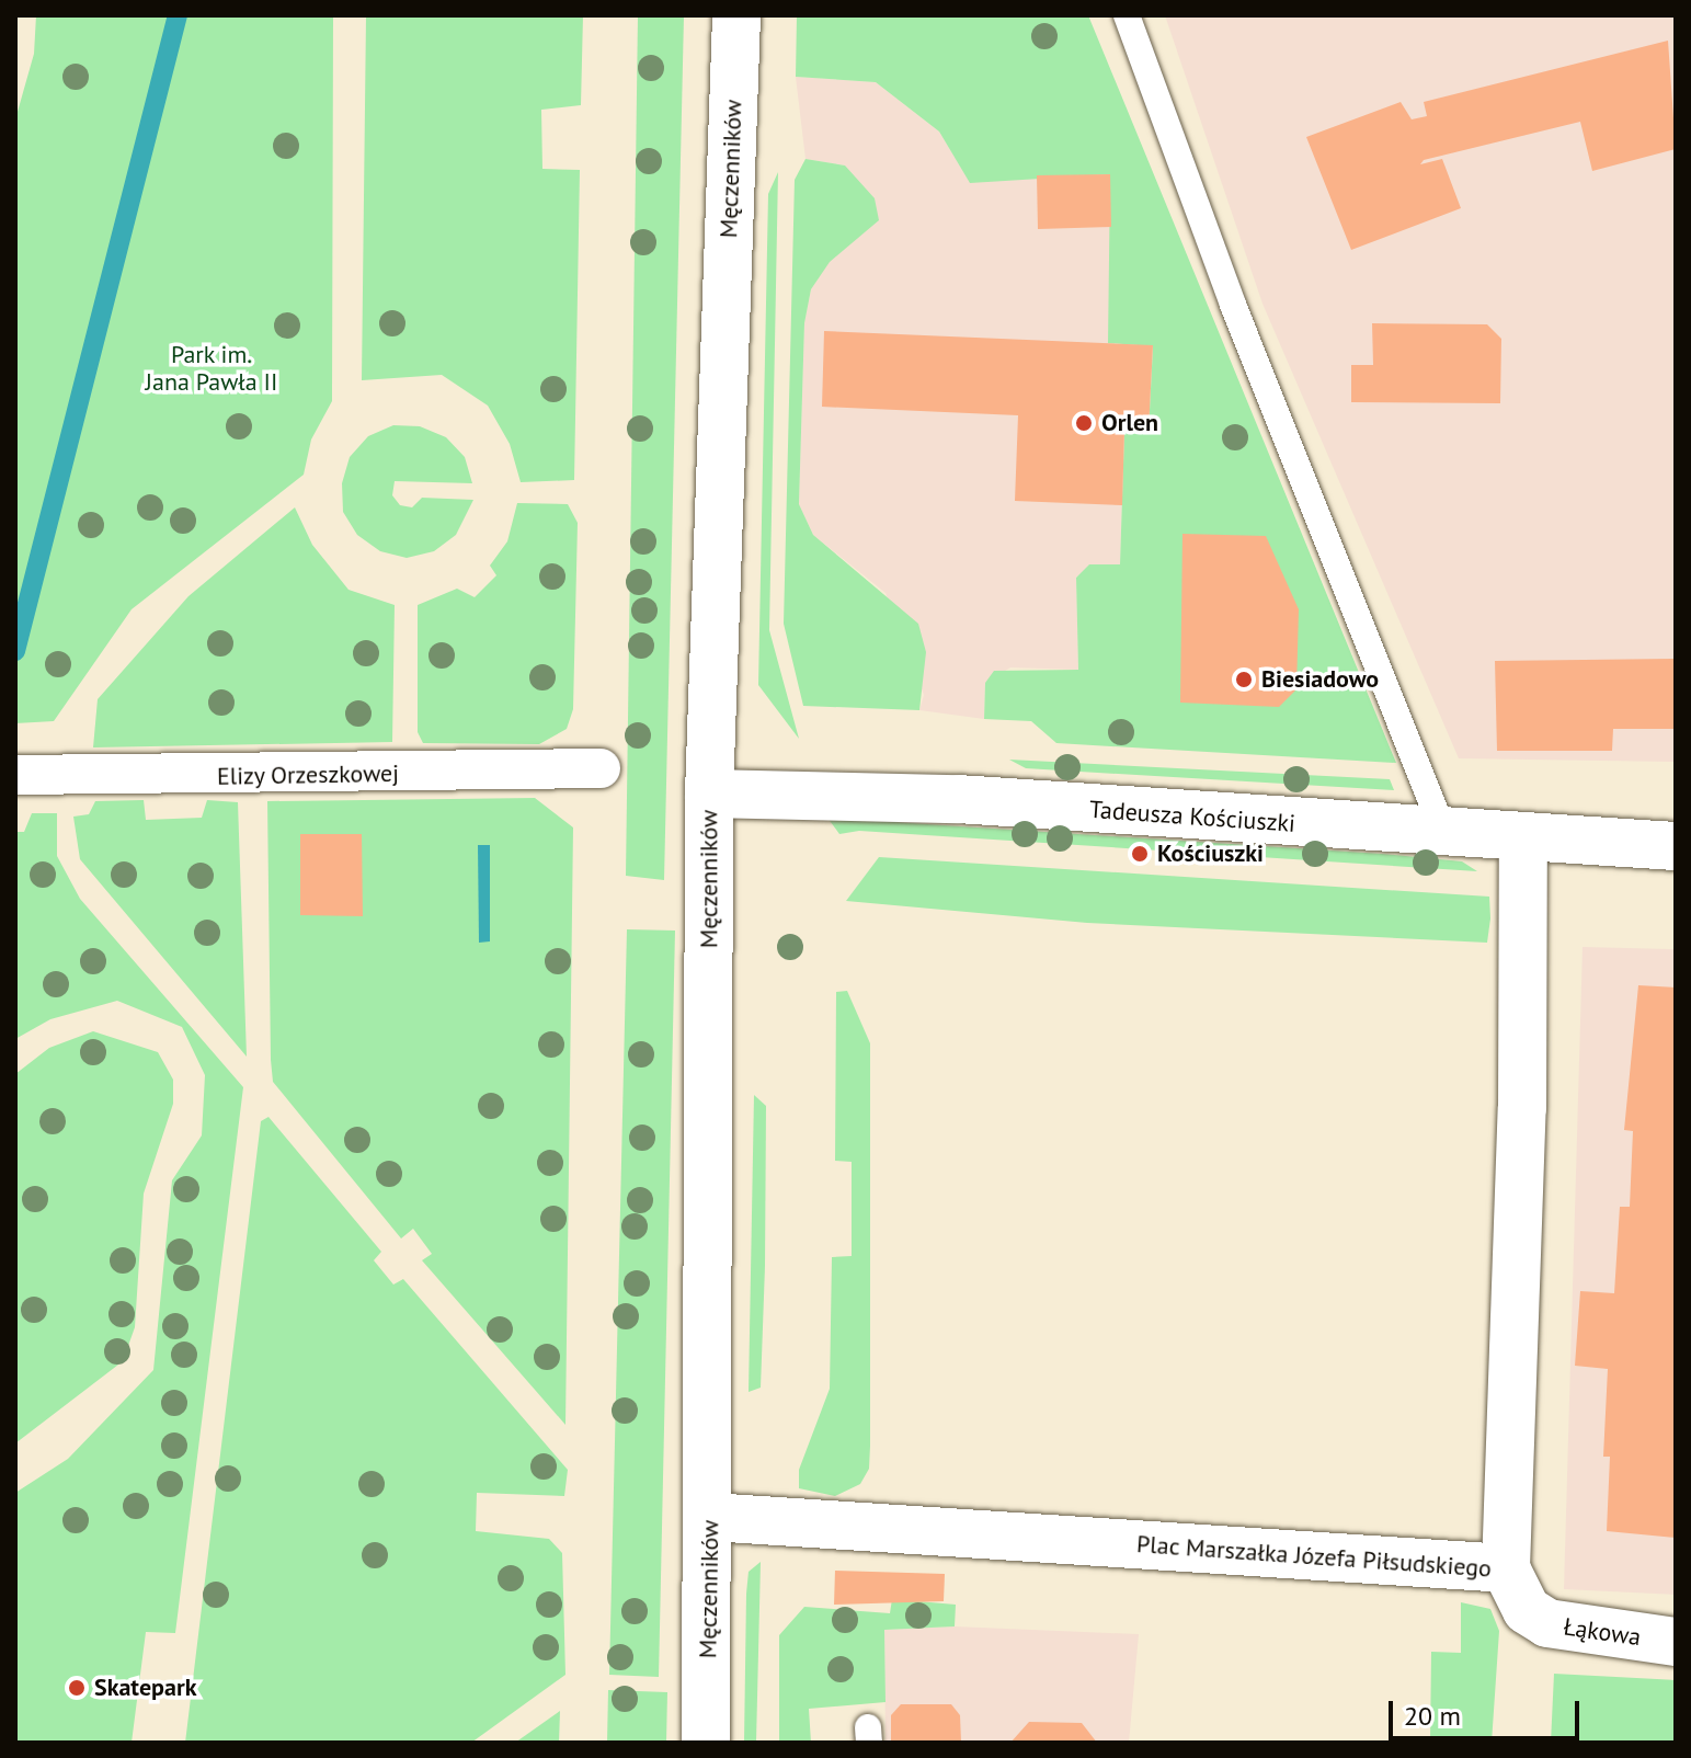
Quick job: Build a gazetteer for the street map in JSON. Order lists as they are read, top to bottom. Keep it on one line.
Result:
{"streets":{"street":["Męczenników","Elizy Orzeszkowej","Tadeusza Kościuszki","Plac Marszałka Józefa Piłsudskiego","Łąkowa"]},"crossings":[["Męczenników","Tadeusza Kościuszki"],["Męczenników","Plac Marszałka Józefa Piłsudskiego"],["Tadeusza Kościuszki","Plac Marszałka Józefa Piłsudskiego"],["Plac Marszałka Józefa Piłsudskiego","Łąkowa"]],"parks":["Park im. Jana Pawła II"],"places":["Orlen","Biesiadowo","Kościuszki","Skatepark"],"scale_bar":"20 m"}
